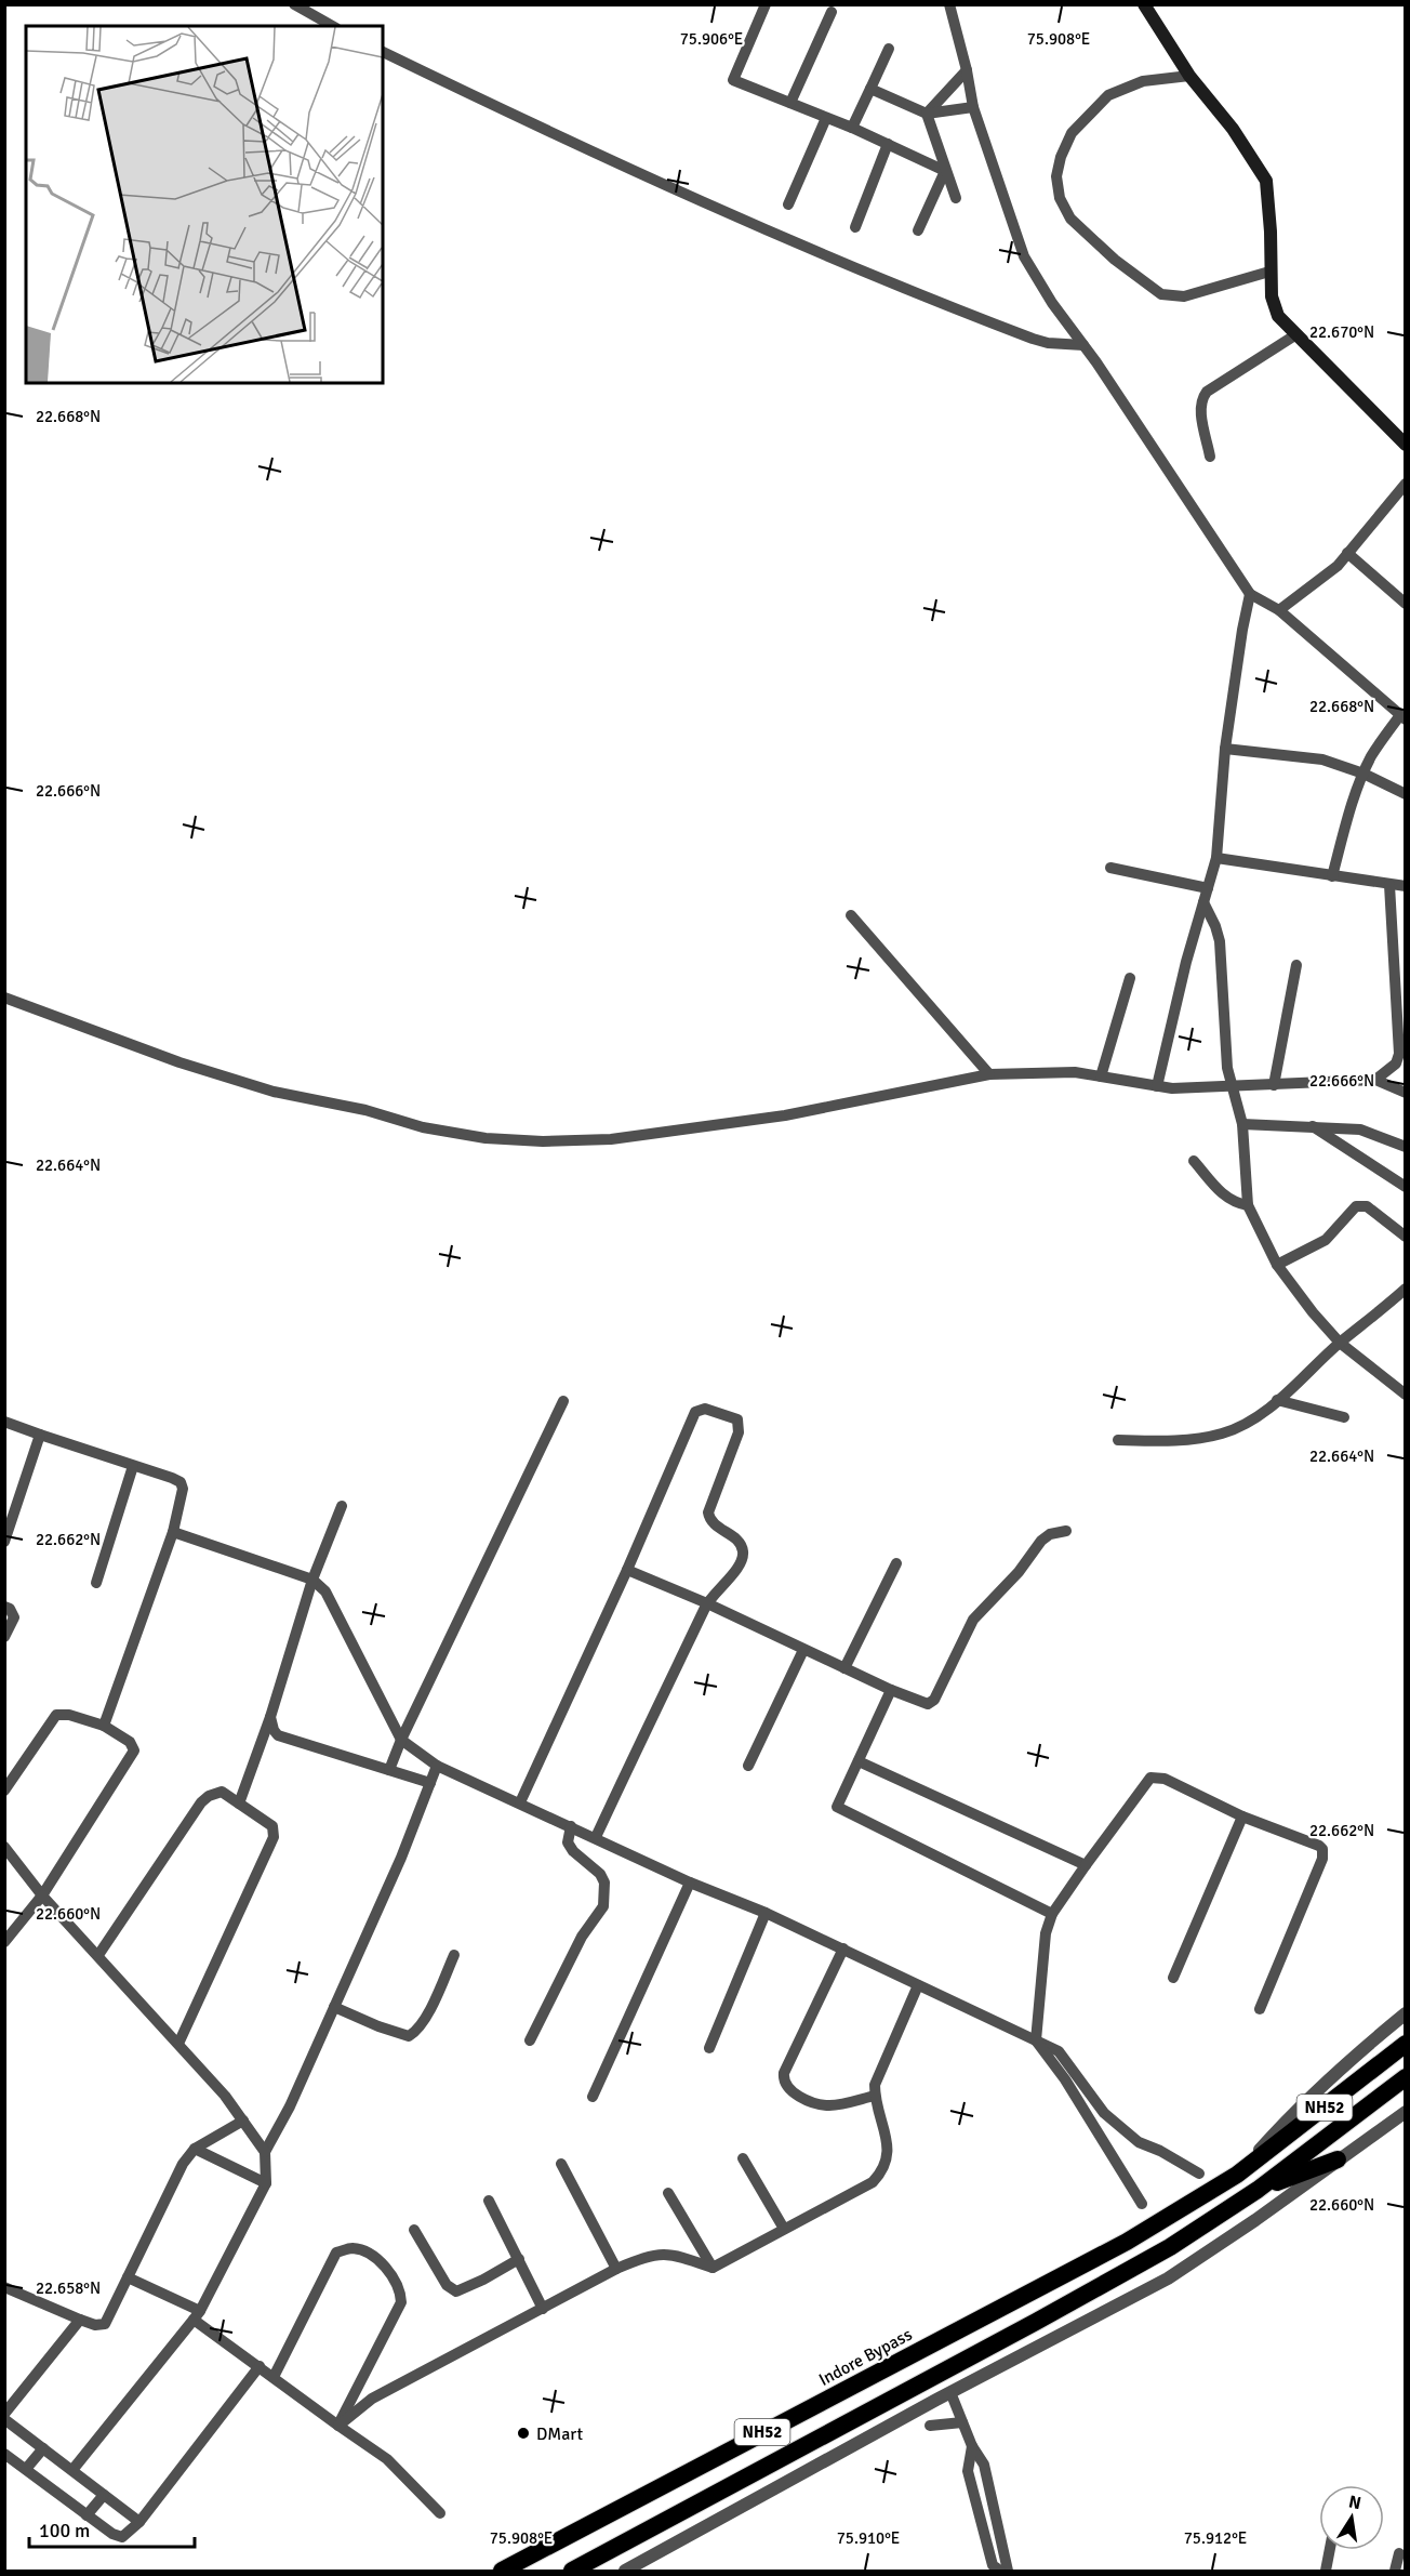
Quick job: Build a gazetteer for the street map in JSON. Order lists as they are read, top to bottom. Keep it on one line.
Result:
{"streets":{"highway":["NH52","Indore Bypass"]},"crossings":[["NH52","Indore Bypass"]],"places":["DMart"],"scale_bar":"100 m","north":"top","coordinates":["75.906°E","75.908°E","22.670°N","22.668°N","22.666°N","22.664°N","22.662°N","22.660°N","22.658°N","75.910°E","75.912°E"]}
